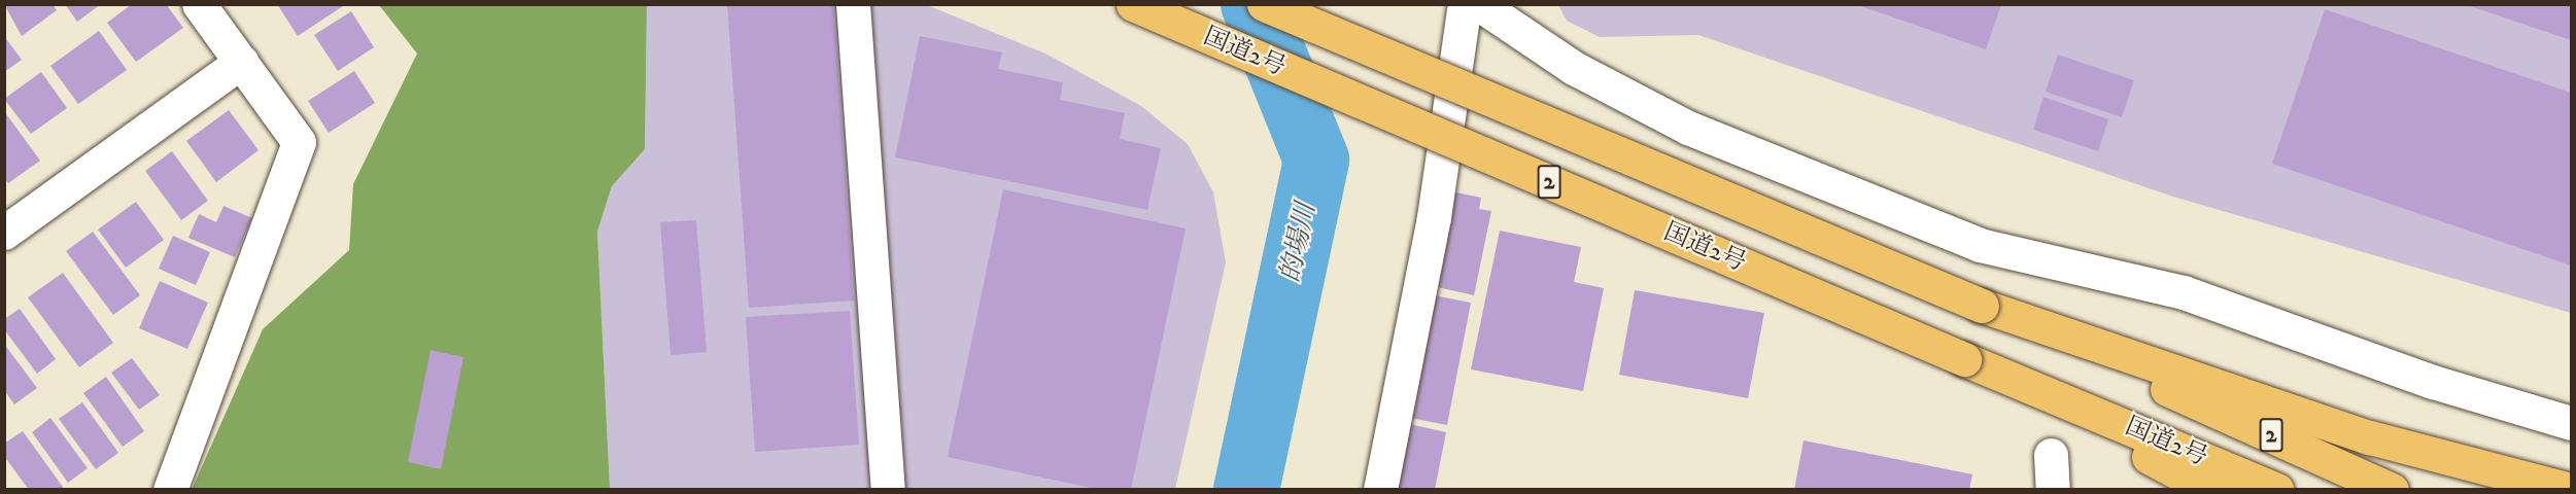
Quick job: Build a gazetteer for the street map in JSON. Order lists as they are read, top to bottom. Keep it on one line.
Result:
{"streets":{"highway":["国道2号","2"]},"water":["的場川"]}
